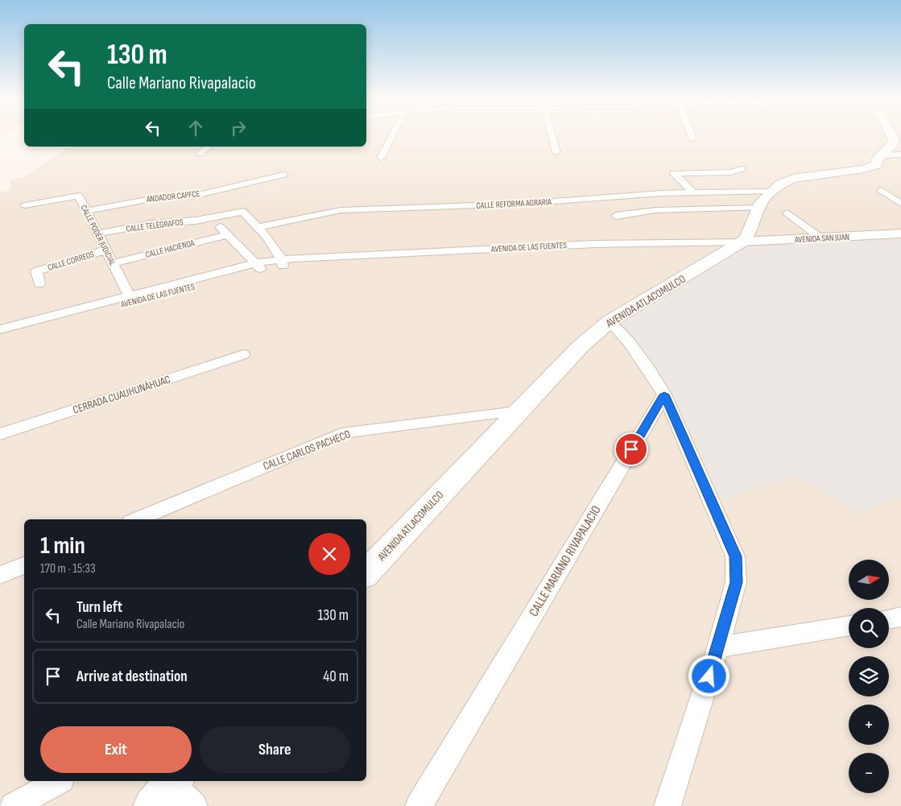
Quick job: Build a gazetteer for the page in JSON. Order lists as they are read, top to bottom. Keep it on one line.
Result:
{"streets":{"main road":["AVENIDA ATLACOMULCO"],"street":["ANDADOR CAPFCE","CALLE REFORMA AGRARIA","CALLE TELÉGRAFOS","CALLE PODER JUDICIAL","AVENIDA SAN JUAN","AVENIDA DE LAS FUENTES","CALLE HACIENDA","CALLE CORREOS","CERRADA CUAUHUNÁHUAC","CALLE CARLOS PACHECO","CALLE MARIANO RIVAPALACIO"]},"crossings":[["ANDADOR CAPFCE","CALLE PODER JUDICIAL"],["CALLE TELÉGRAFOS","CALLE PODER JUDICIAL"],["CALLE PODER JUDICIAL","AVENIDA DE LAS FUENTES"],["CALLE PODER JUDICIAL","CALLE HACIENDA"],["CALLE PODER JUDICIAL","CALLE CORREOS"],["AVENIDA SAN JUAN","AVENIDA DE LAS FUENTES"],["AVENIDA SAN JUAN","AVENIDA ATLACOMULCO"],["AVENIDA DE LAS FUENTES","AVENIDA ATLACOMULCO"],["AVENIDA ATLACOMULCO","CALLE CARLOS PACHECO"]],"north":"right","page":{"turn":["130 m","Calle Mariano Rivapalacio"],"heading":["1 min","170 m · 15:33"],"map_buttons":["+","−"],"list":[{"name":"Turn left","note":"Calle Mariano Rivapalacio","value":"130 m"},{"name":"Arrive at destination","value":"40 m"}],"buttons":["Exit","Share"]}}
